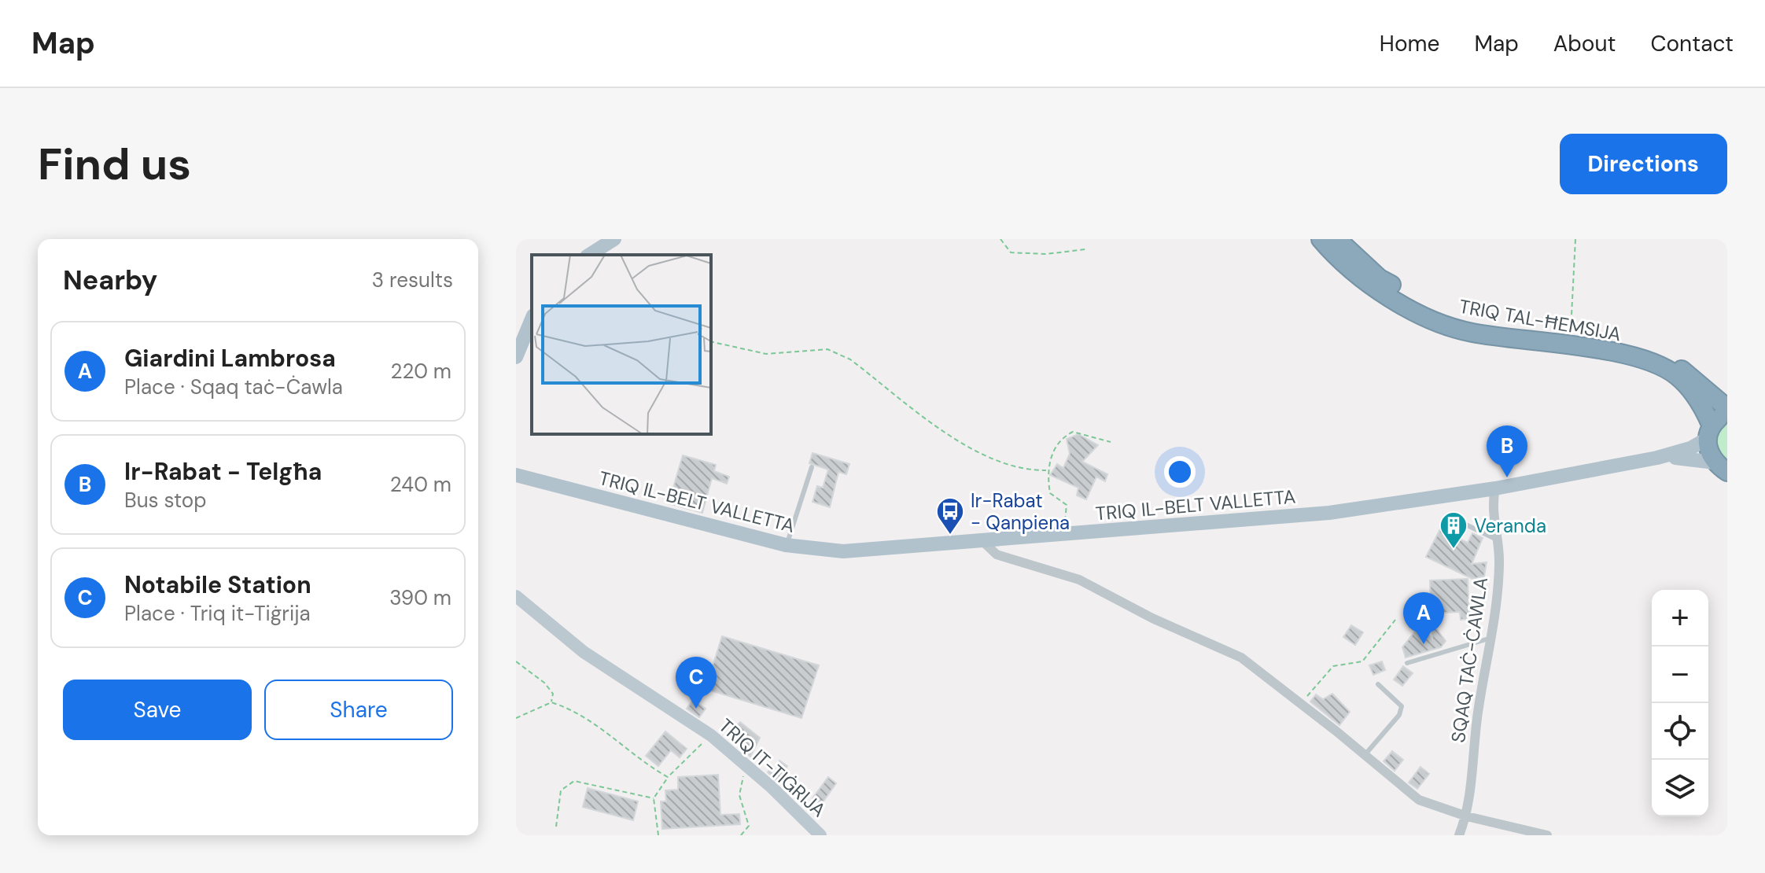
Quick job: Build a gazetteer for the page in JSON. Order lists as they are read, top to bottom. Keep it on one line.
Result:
{"streets":{"highway":["TRIQ TAL-ĦEMSIJA"],"main road":["TRIQ IL-BELT VALLETTA","TRIQ IT-TIĠRIJA"],"street":["SQAQ TAĊ-ĊAWLA"]},"crossings":[["TRIQ TAL-ĦEMSIJA","TRIQ IL-BELT VALLETTA"],["TRIQ IL-BELT VALLETTA","SQAQ TAĊ-ĊAWLA"]],"places":{"bus stop":["Ir-Rabat - Qanpiena"],"building":["Veranda"]},"page":{"header":"Map","nav":["Home","Map","About","Contact"],"buttons":["Directions",["Save","Share"]],"title":"Find us","heading":["Nearby","3 results"],"list":[{"mark":"A","name":"Giardini Lambrosa","note":"Place · Sqaq taċ-Ċawla","value":"220 m"},{"mark":"B","name":"Ir-Rabat - Telgħa","note":"Bus stop","value":"240 m"},{"mark":"C","name":"Notabile Station","note":"Place · Triq it-Tiġrija","value":"390 m"}],"pins":["B","A","C"],"map_buttons":["+","−"]}}
